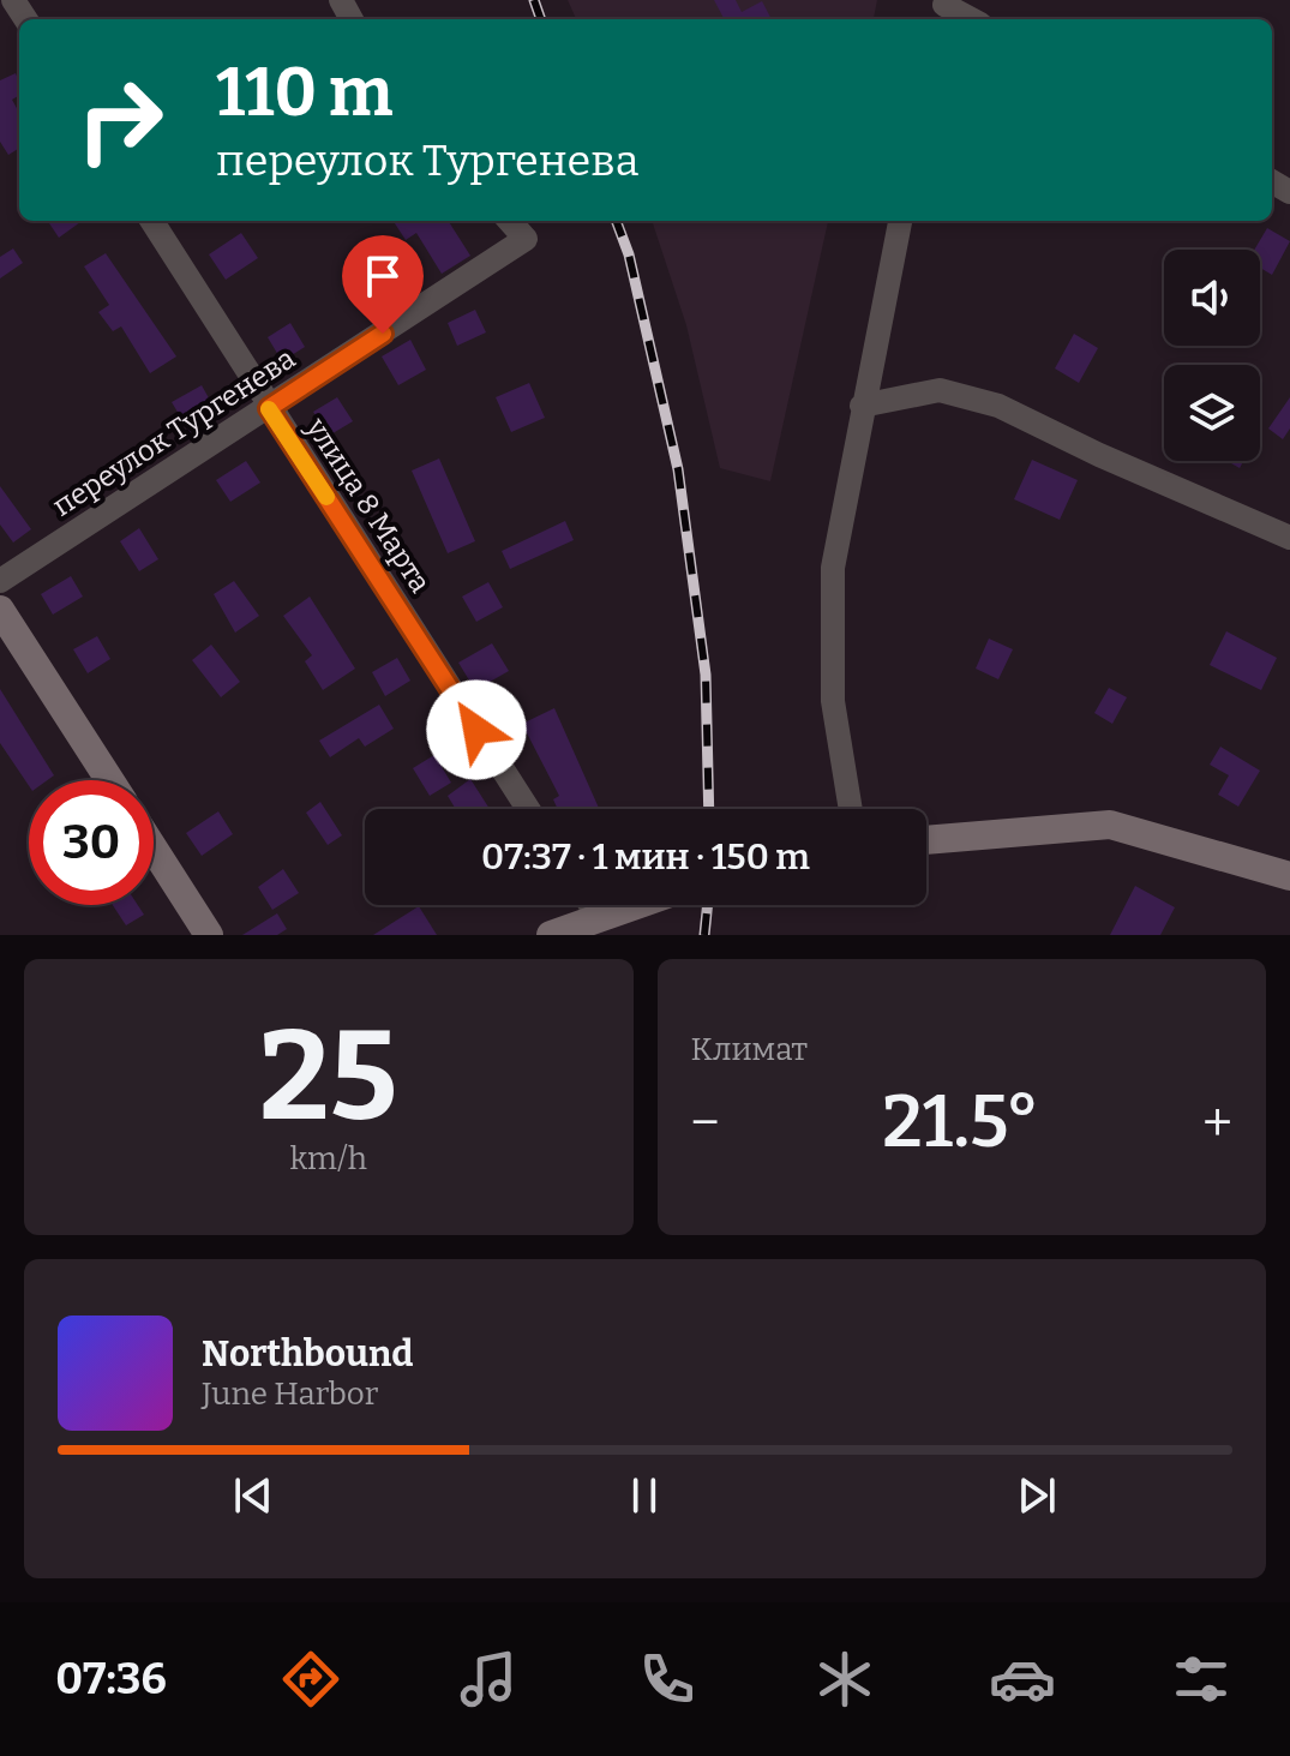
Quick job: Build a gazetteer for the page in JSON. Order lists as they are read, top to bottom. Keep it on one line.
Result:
{"streets":{"street":["переулок Тургенева","улица 8 Марта"]},"crossings":[["переулок Тургенева","улица 8 Марта"]],"page":{"turn":["110 m","переулок Тургенева"],"limit":"30","trip":"07:37 · 1 мин · 150 m","tile":[["25","km/h"],"Климат"],"heat":["−","21.5°","+"],"song":["Northbound","June Harbor"],"tabs":"07:36"}}
